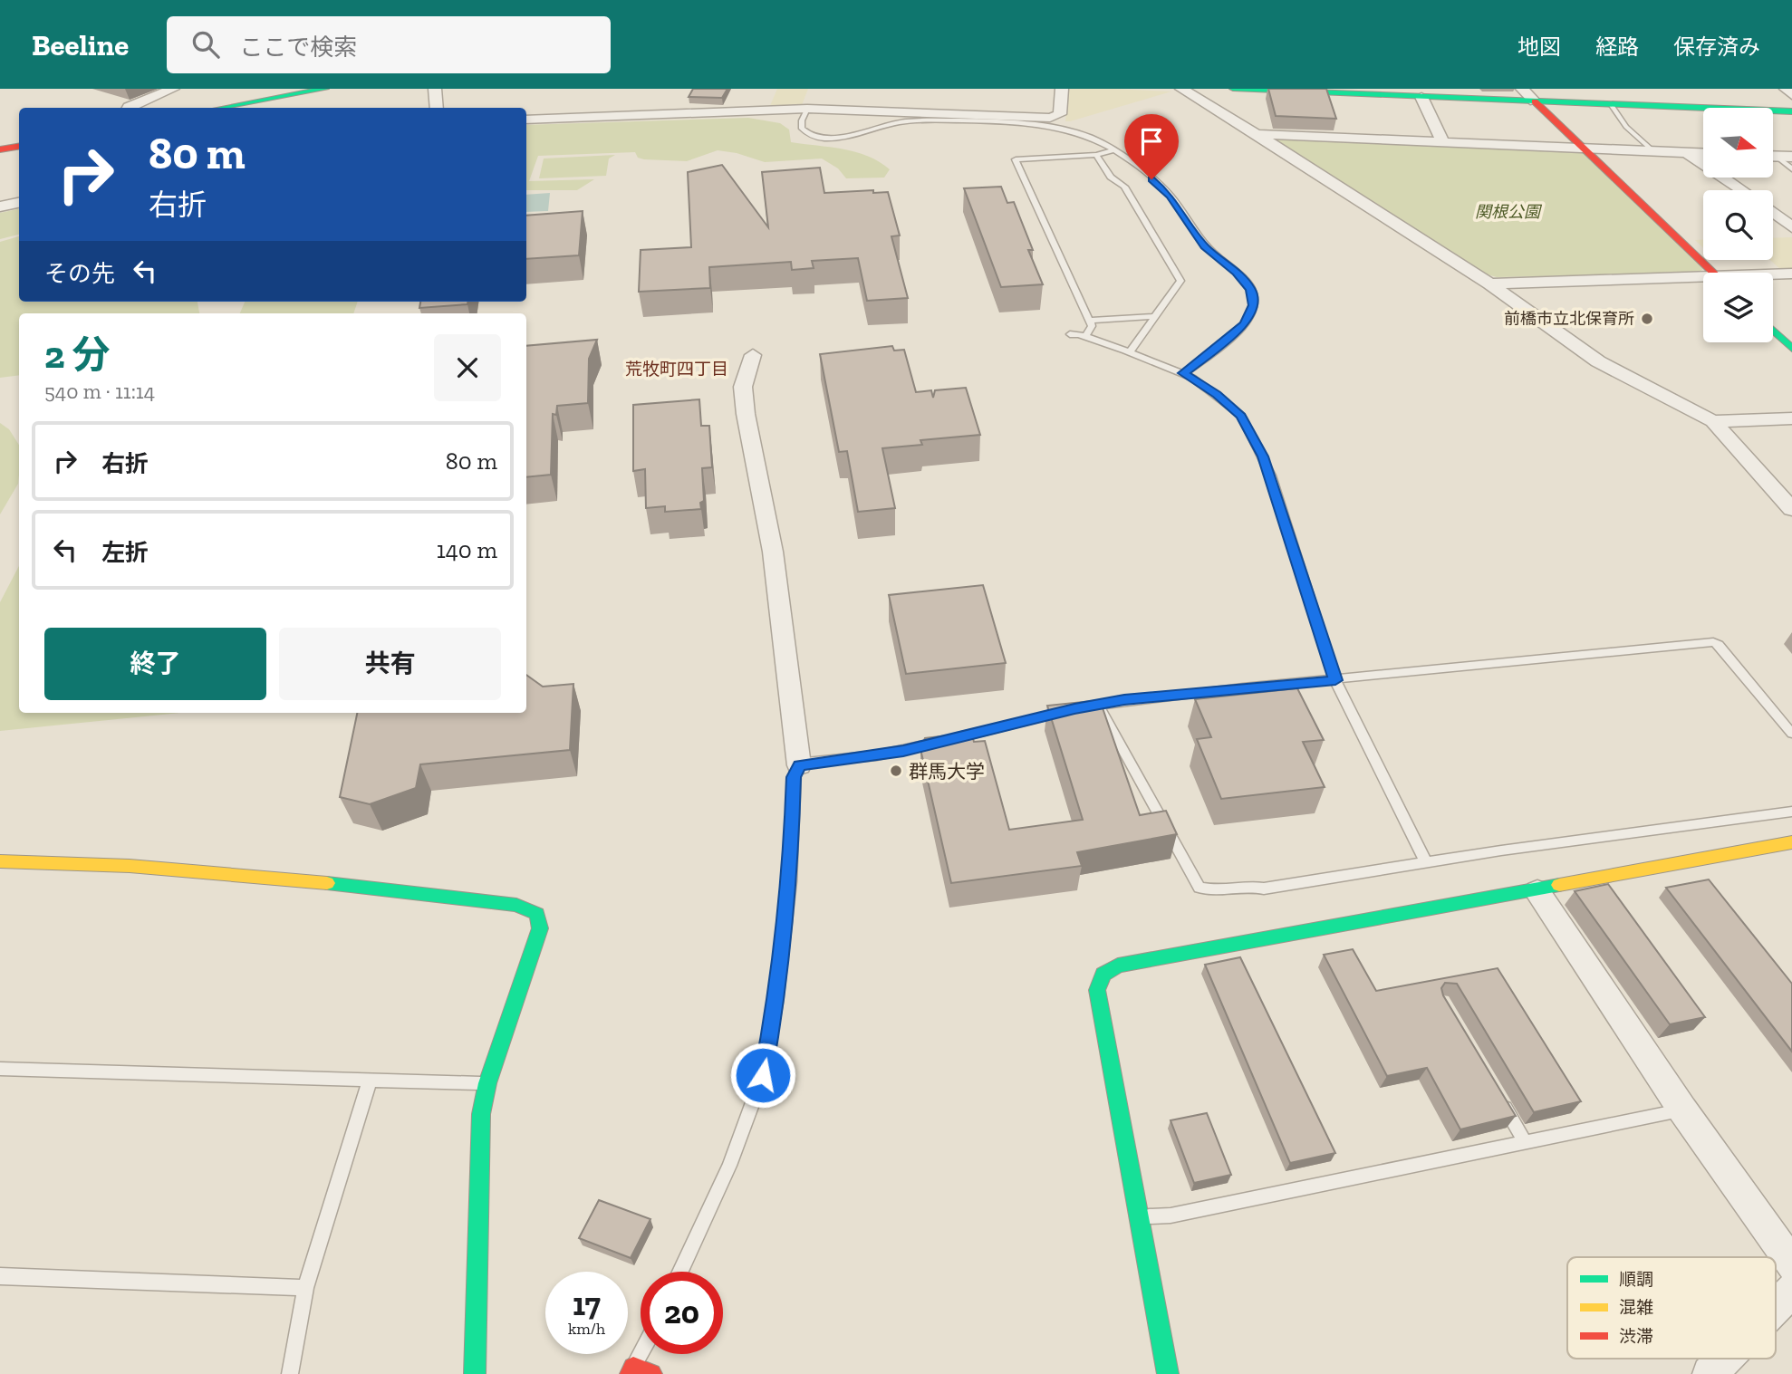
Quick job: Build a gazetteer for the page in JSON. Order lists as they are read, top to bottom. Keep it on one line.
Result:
{"districts":["荒牧町四丁目"],"parks":["関根公園"],"places":["前橋市立北保育所","群馬大学"],"legend":["順調","混雑","渋滞"],"north":"right","page":{"header":"Beeline","search":"ここで検索","nav":["地図","経路","保存済み"],"turn":["80 m","右折"],"then":"その先","heading":["2 分","540 m · 11:14"],"list":[{"name":"右折","value":"80 m"},{"name":"左折","value":"140 m"}],"buttons":["終了","共有"],"speed":"17 km/h","limit":"20"}}
